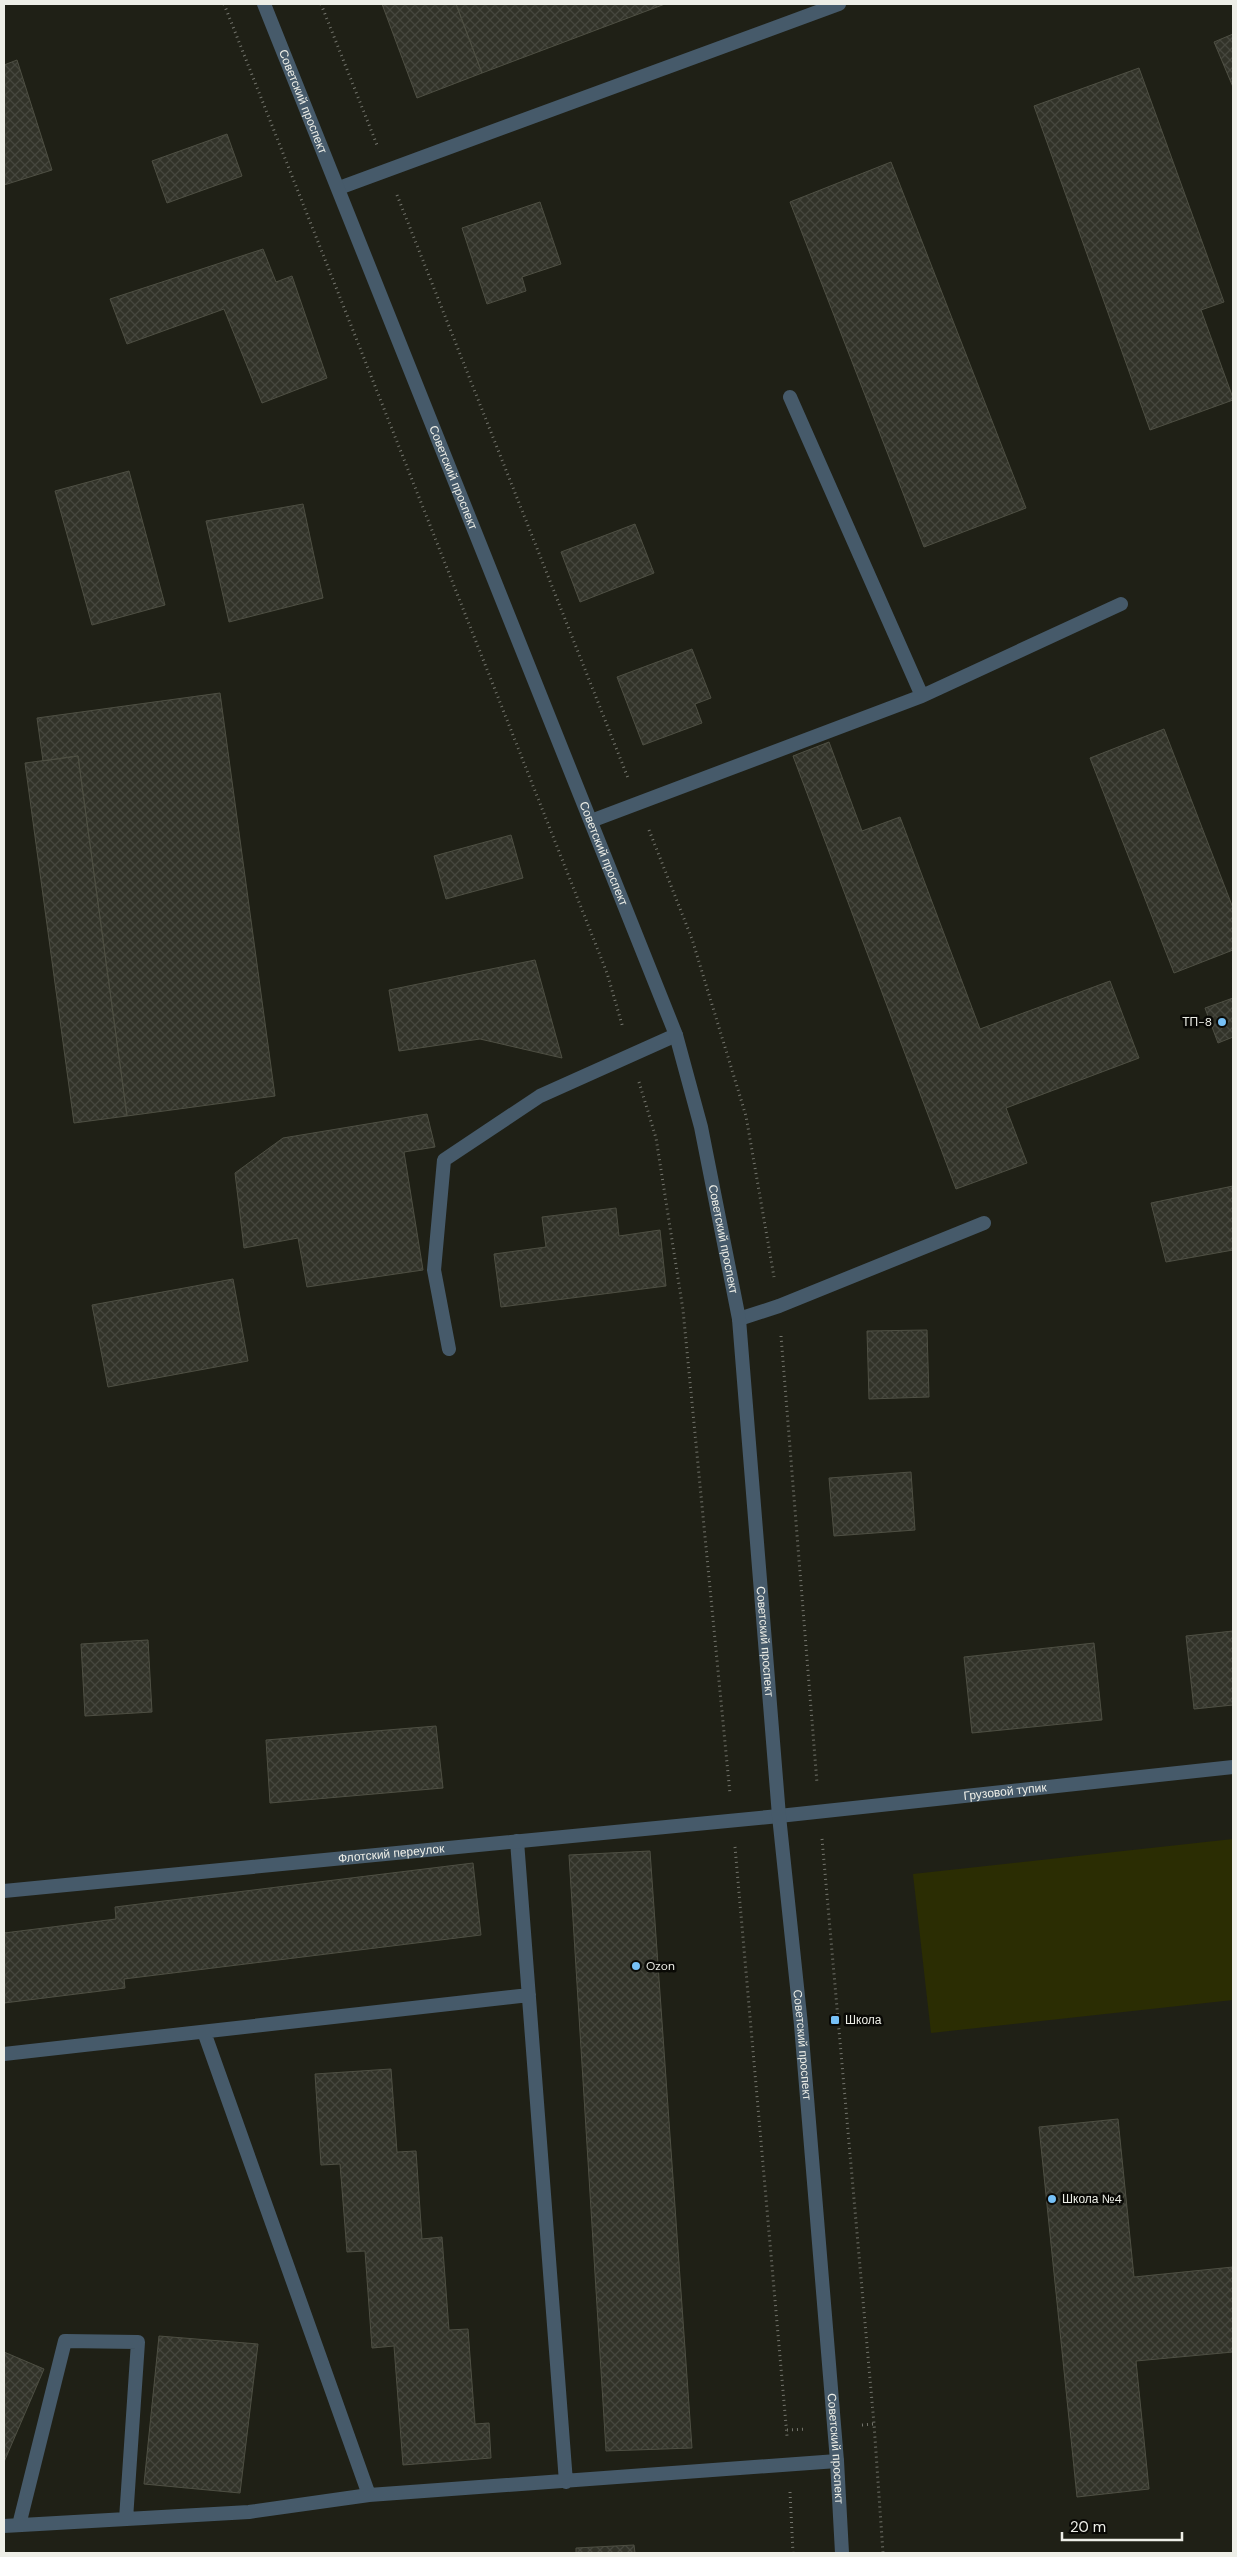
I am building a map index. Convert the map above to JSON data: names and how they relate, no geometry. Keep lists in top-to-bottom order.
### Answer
{
  "streets": {
    "street": ["Советский проспект", "Грузовой тупик", "Флотский переулок"]
  },
  "crossings": [
    ["Советский проспект", "Грузовой тупик"],
    ["Советский проспект", "Флотский переулок"],
    ["Грузовой тупик", "Флотский переулок"]
  ],
  "places": {
    "other": ["ТП-8", "Ozon", "Школа №4"],
    "transit": ["Школа"]
  },
  "scale_bar": "20 m"
}
